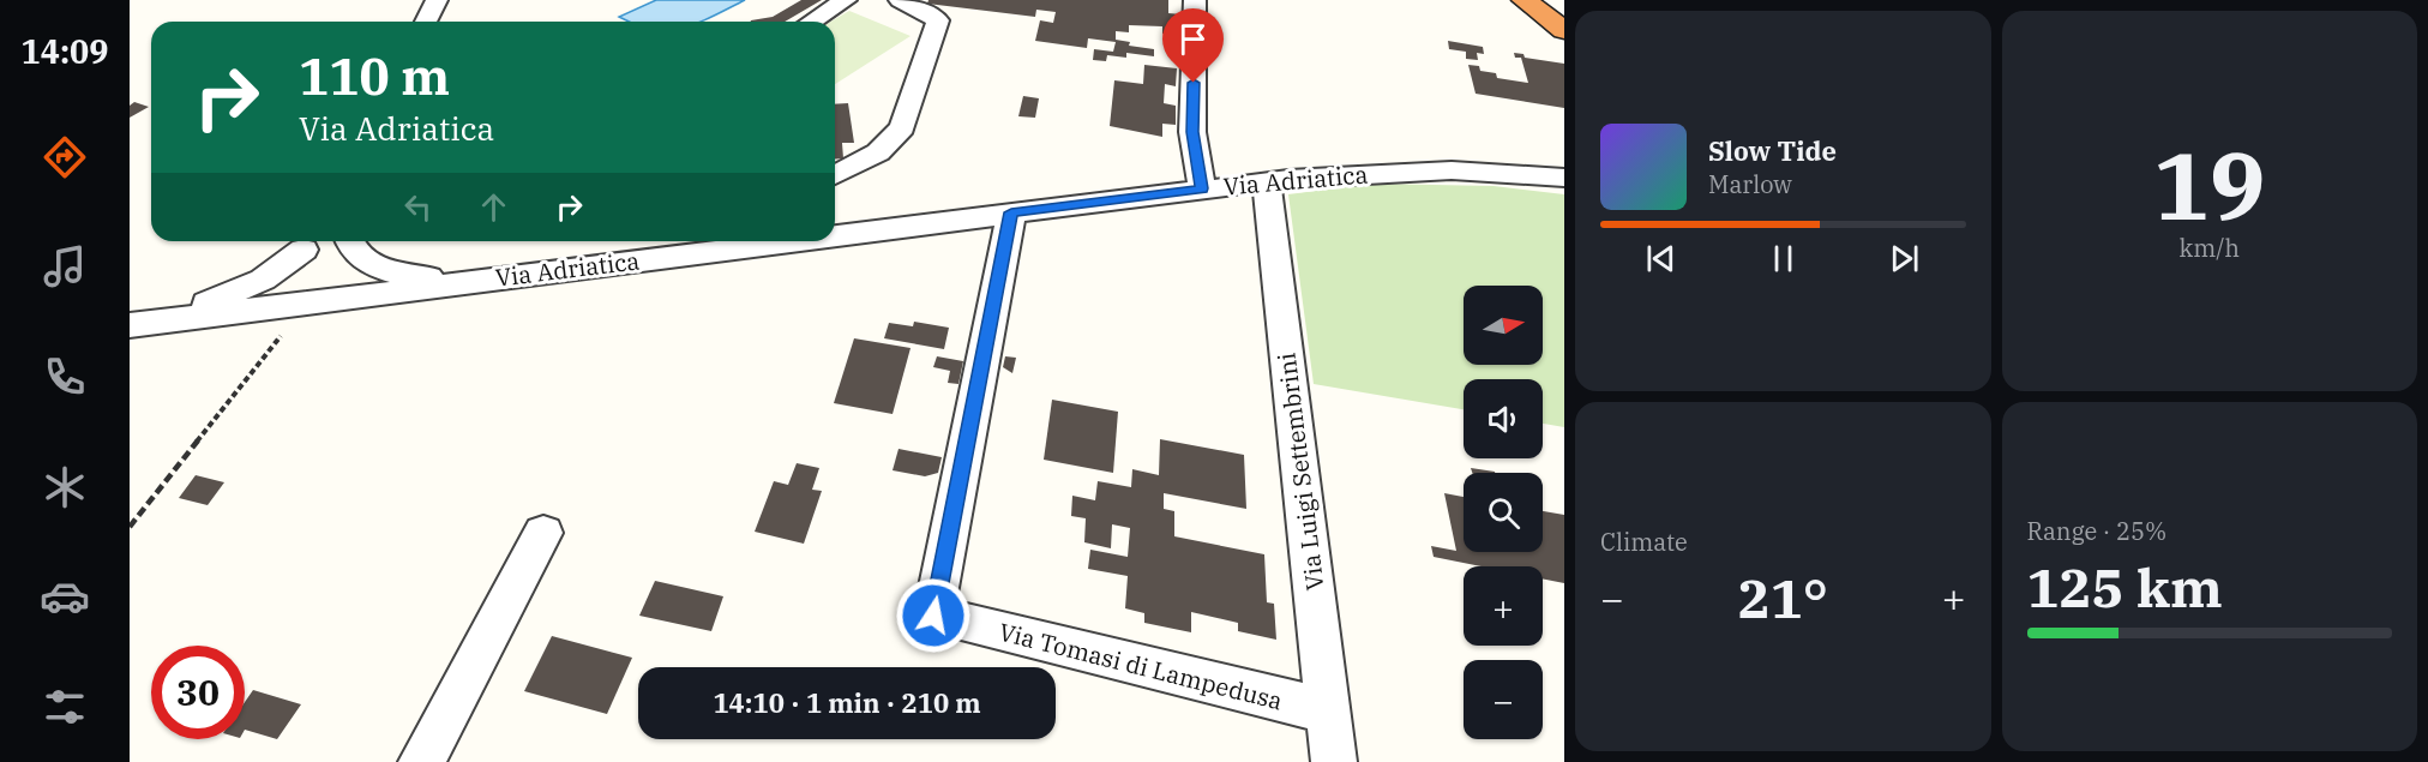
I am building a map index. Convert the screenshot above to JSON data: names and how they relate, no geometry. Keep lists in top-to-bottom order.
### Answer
{
  "streets": {
    "street": ["Via Adriatica", "Via Luigi Settembrini", "Via Tomasi di Lampedusa"]
  },
  "crossings": [
    ["Via Adriatica", "Via Luigi Settembrini"],
    ["Via Adriatica", "Via Tomasi di Lampedusa"],
    ["Via Luigi Settembrini", "Via Tomasi di Lampedusa"]
  ],
  "north": "right",
  "page": {
    "tabs": "14:09",
    "tile": [
      ["19", "km/h"],
      "Climate",
      ["Range · 25%", "125 km"]
    ],
    "turn": ["110 m", "Via Adriatica"],
    "song": ["Slow Tide", "Marlow"],
    "map_buttons": ["+", "−"],
    "heat": ["−", "21°", "+"],
    "limit": "30",
    "trip": "14:10 · 1 min · 210 m"
  }
}
